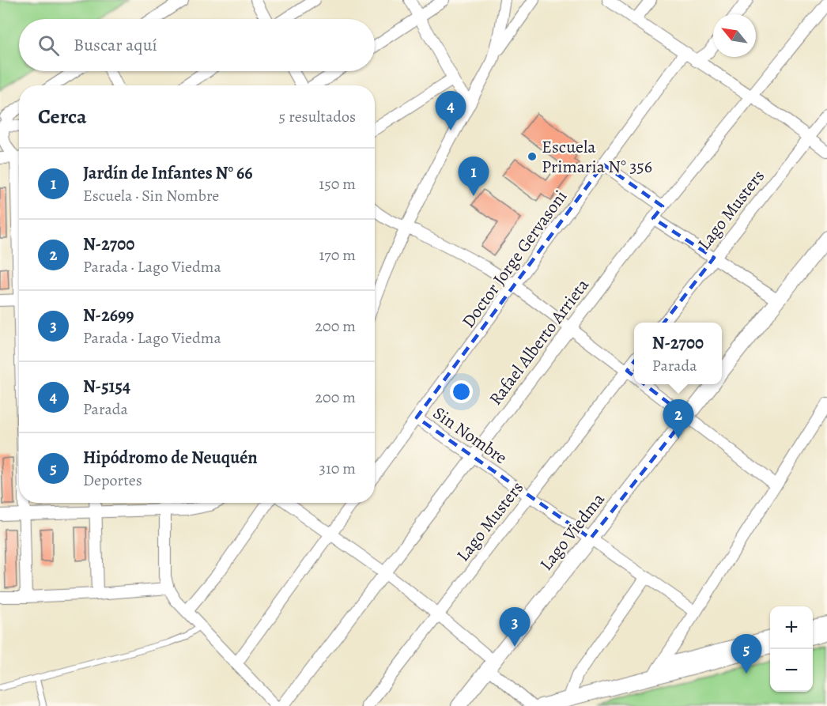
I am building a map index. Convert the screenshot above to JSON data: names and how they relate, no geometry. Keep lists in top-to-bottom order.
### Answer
{
  "streets": {
    "main road": ["Lago Viedma"],
    "street": [
      "Lago Musters",
      "Doctor Jorge Gervasoni",
      "Rafael Alberto Arrieta",
      "Sin Nombre"
    ]
  },
  "crossings": [
    ["Lago Musters", "Sin Nombre"],
    ["Doctor Jorge Gervasoni", "Sin Nombre"],
    ["Rafael Alberto Arrieta", "Sin Nombre"],
    ["Sin Nombre", "Lago Viedma"]
  ],
  "places": ["Escuela Primaria N° 356"],
  "north": "top left",
  "page": {
    "search": "Buscar aquí",
    "heading": ["Cerca", "5 resultados"],
    "pins": [
      "4",
      "1",
      "2",
      "3",
      "5"
    ],
    "list": [
      {
        "mark": "1",
        "name": "Jardín de Infantes N° 66",
        "note": "Escuela · Sin Nombre",
        "value": "150 m"
      },
      {
        "mark": "2",
        "name": "N-2700",
        "note": "Parada · Lago Viedma",
        "value": "170 m"
      },
      {
        "mark": "3",
        "name": "N-2699",
        "note": "Parada · Lago Viedma",
        "value": "200 m"
      },
      {
        "mark": "4",
        "name": "N-5154",
        "note": "Parada",
        "value": "200 m"
      },
      {
        "mark": "5",
        "name": "Hipódromo de Neuquén",
        "note": "Deportes",
        "value": "310 m"
      }
    ],
    "popup": ["N-2700", "Parada"],
    "map_buttons": ["+", "−"]
  }
}
